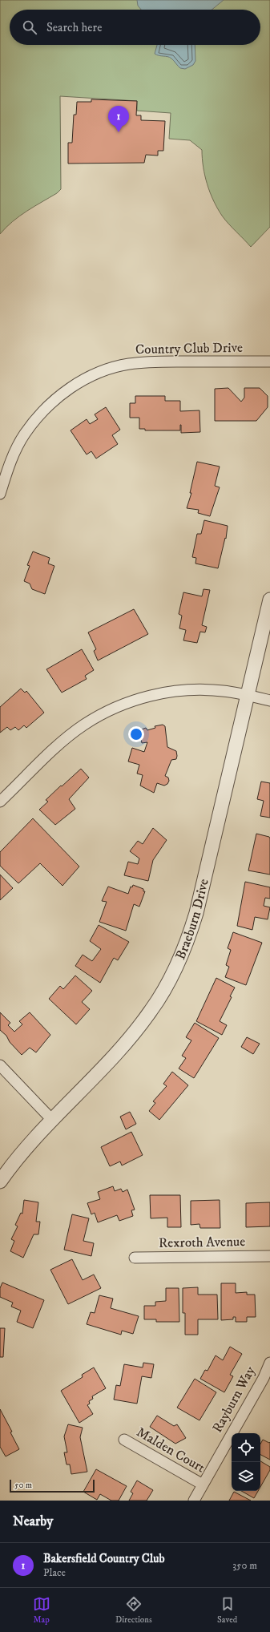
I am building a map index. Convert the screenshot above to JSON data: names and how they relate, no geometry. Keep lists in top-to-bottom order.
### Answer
{
  "streets": {
    "street": [
      "Country Club Drive",
      "Braeburn Drive",
      "Rexroth Avenue",
      "Rayburn Way",
      "Malden Court"
    ]
  },
  "crossings": [
    ["Rayburn Way", "Malden Court"]
  ],
  "scale_bar": "50 m",
  "page": {
    "search": "Search here",
    "pins": "1",
    "scale": "50 m",
    "heading": "Nearby",
    "list": [
      {
        "mark": "1",
        "name": "Bakersfield Country Club",
        "note": "Place",
        "value": "350 m"
      }
    ],
    "nav": ["Map", "Directions", "Saved"]
  }
}
